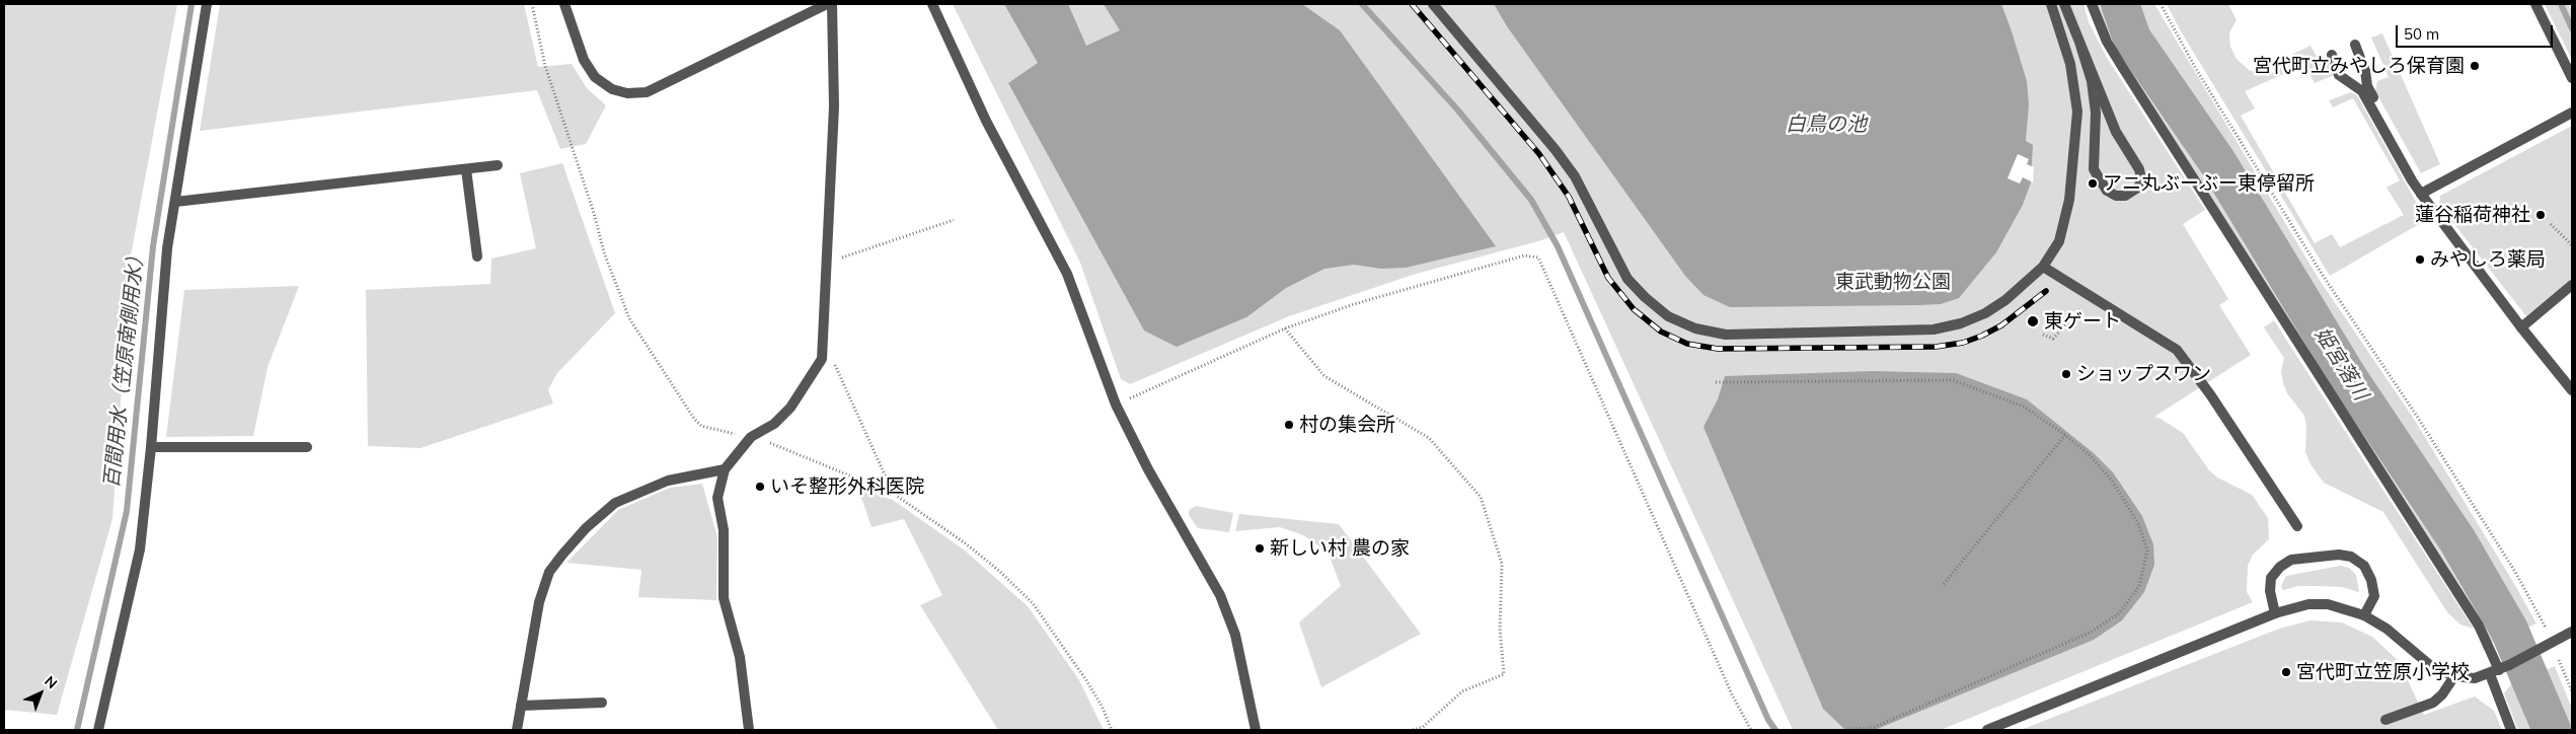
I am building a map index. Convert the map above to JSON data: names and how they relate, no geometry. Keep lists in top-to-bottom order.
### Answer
{
  "water": ["白鳥の池", "姫宮落川", "百間用水（笠原南側用水）"],
  "parks": ["東武動物公園"],
  "places": [
    "宮代町立みやしろ保育園",
    "アニ丸ぶーぶー東停留所",
    "蓮谷稲荷神社",
    "みやしろ薬局",
    "東ゲート",
    "ショップスワン",
    "村の集会所",
    "いそ整形外科医院",
    "新しい村 農の家",
    "宮代町立笠原小学校"
  ],
  "scale_bar": "50 m",
  "north": "top right"
}
